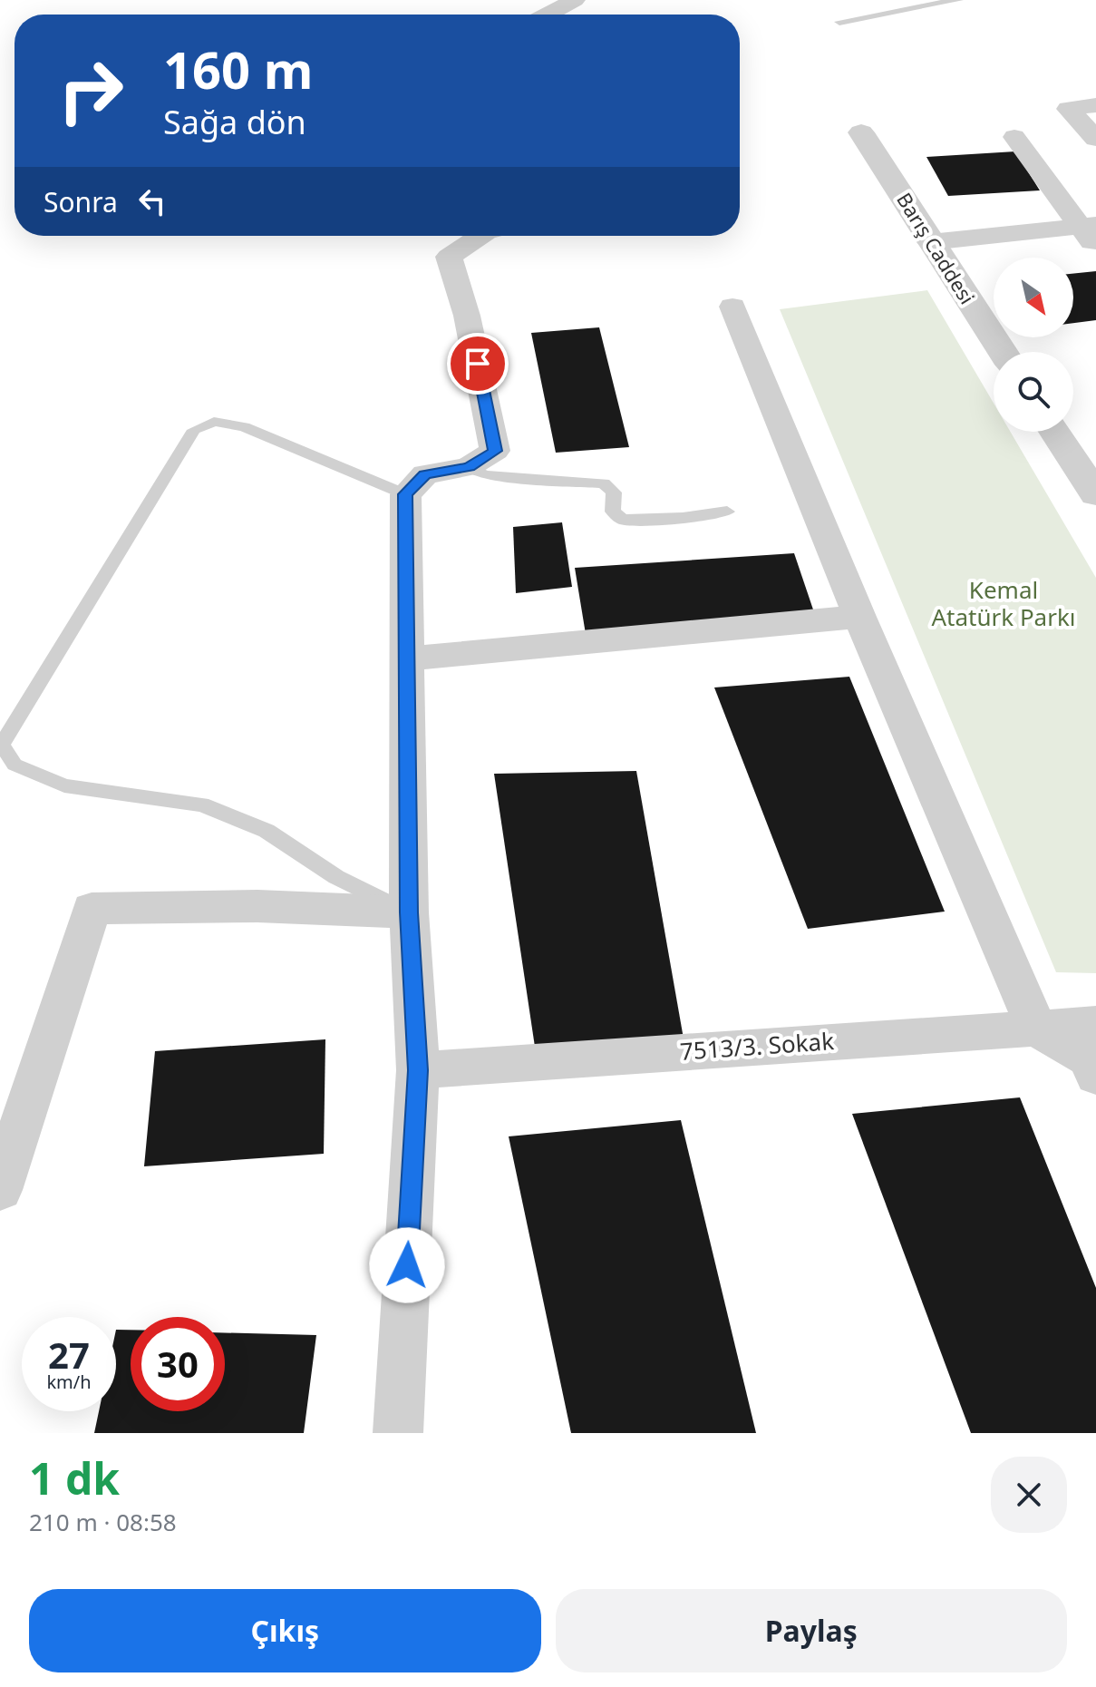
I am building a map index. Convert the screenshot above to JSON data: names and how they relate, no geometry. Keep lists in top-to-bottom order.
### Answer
{
  "streets": {
    "street": ["Barış Caddesi", "7513/3. Sokak"]
  },
  "parks": ["Kemal Atatürk Parkı"],
  "north": "bottom right",
  "page": {
    "turn": ["160 m", "Sağa dön"],
    "then": "Sonra",
    "speed": "27 km/h",
    "limit": "30",
    "heading": ["1 dk", "210 m · 08:58"],
    "buttons": ["Çıkış", "Paylaş"]
  }
}
